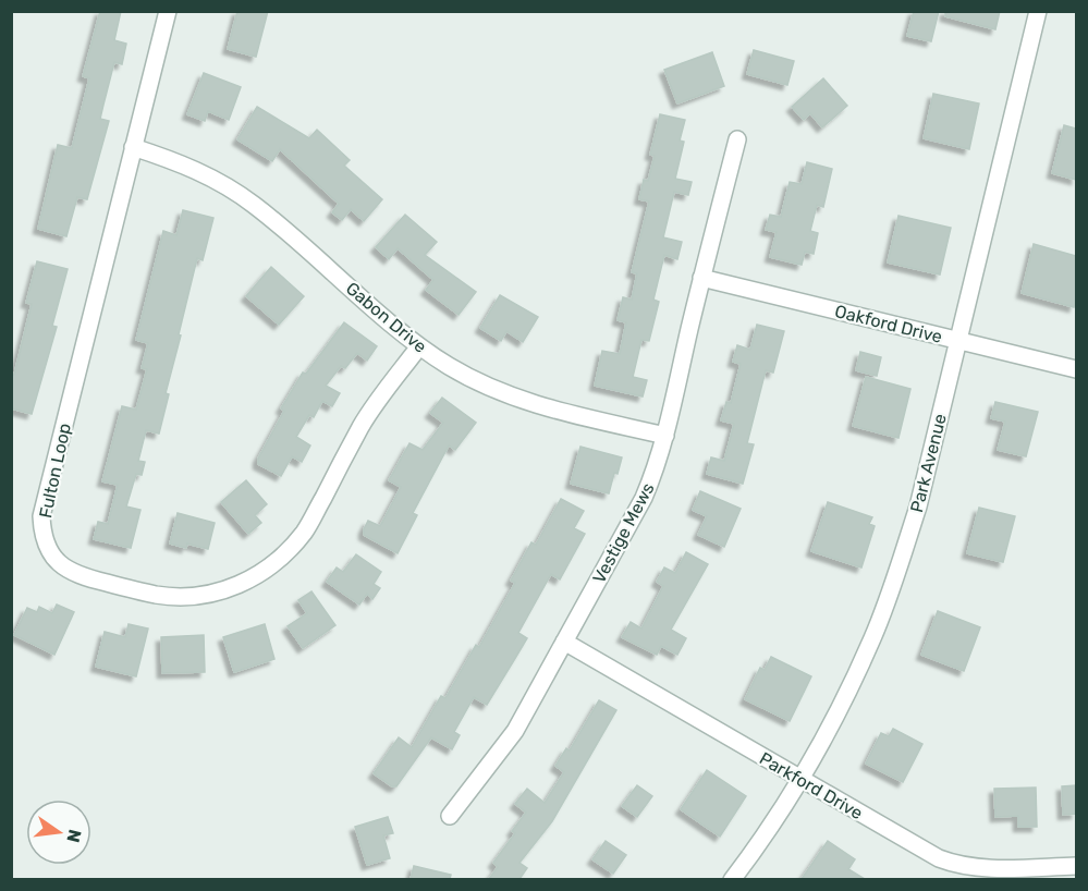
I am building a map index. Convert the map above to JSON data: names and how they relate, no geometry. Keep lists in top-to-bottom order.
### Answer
{
  "streets": {
    "street": [
      "Gabon Drive",
      "Oakford Drive",
      "Park Avenue",
      "Fulton Loop",
      "Vestige Mews",
      "Parkford Drive"
    ]
  },
  "crossings": [
    ["Gabon Drive", "Fulton Loop"],
    ["Gabon Drive", "Vestige Mews"],
    ["Oakford Drive", "Park Avenue"],
    ["Oakford Drive", "Vestige Mews"],
    ["Park Avenue", "Parkford Drive"],
    ["Vestige Mews", "Parkford Drive"]
  ],
  "north": "right"
}
